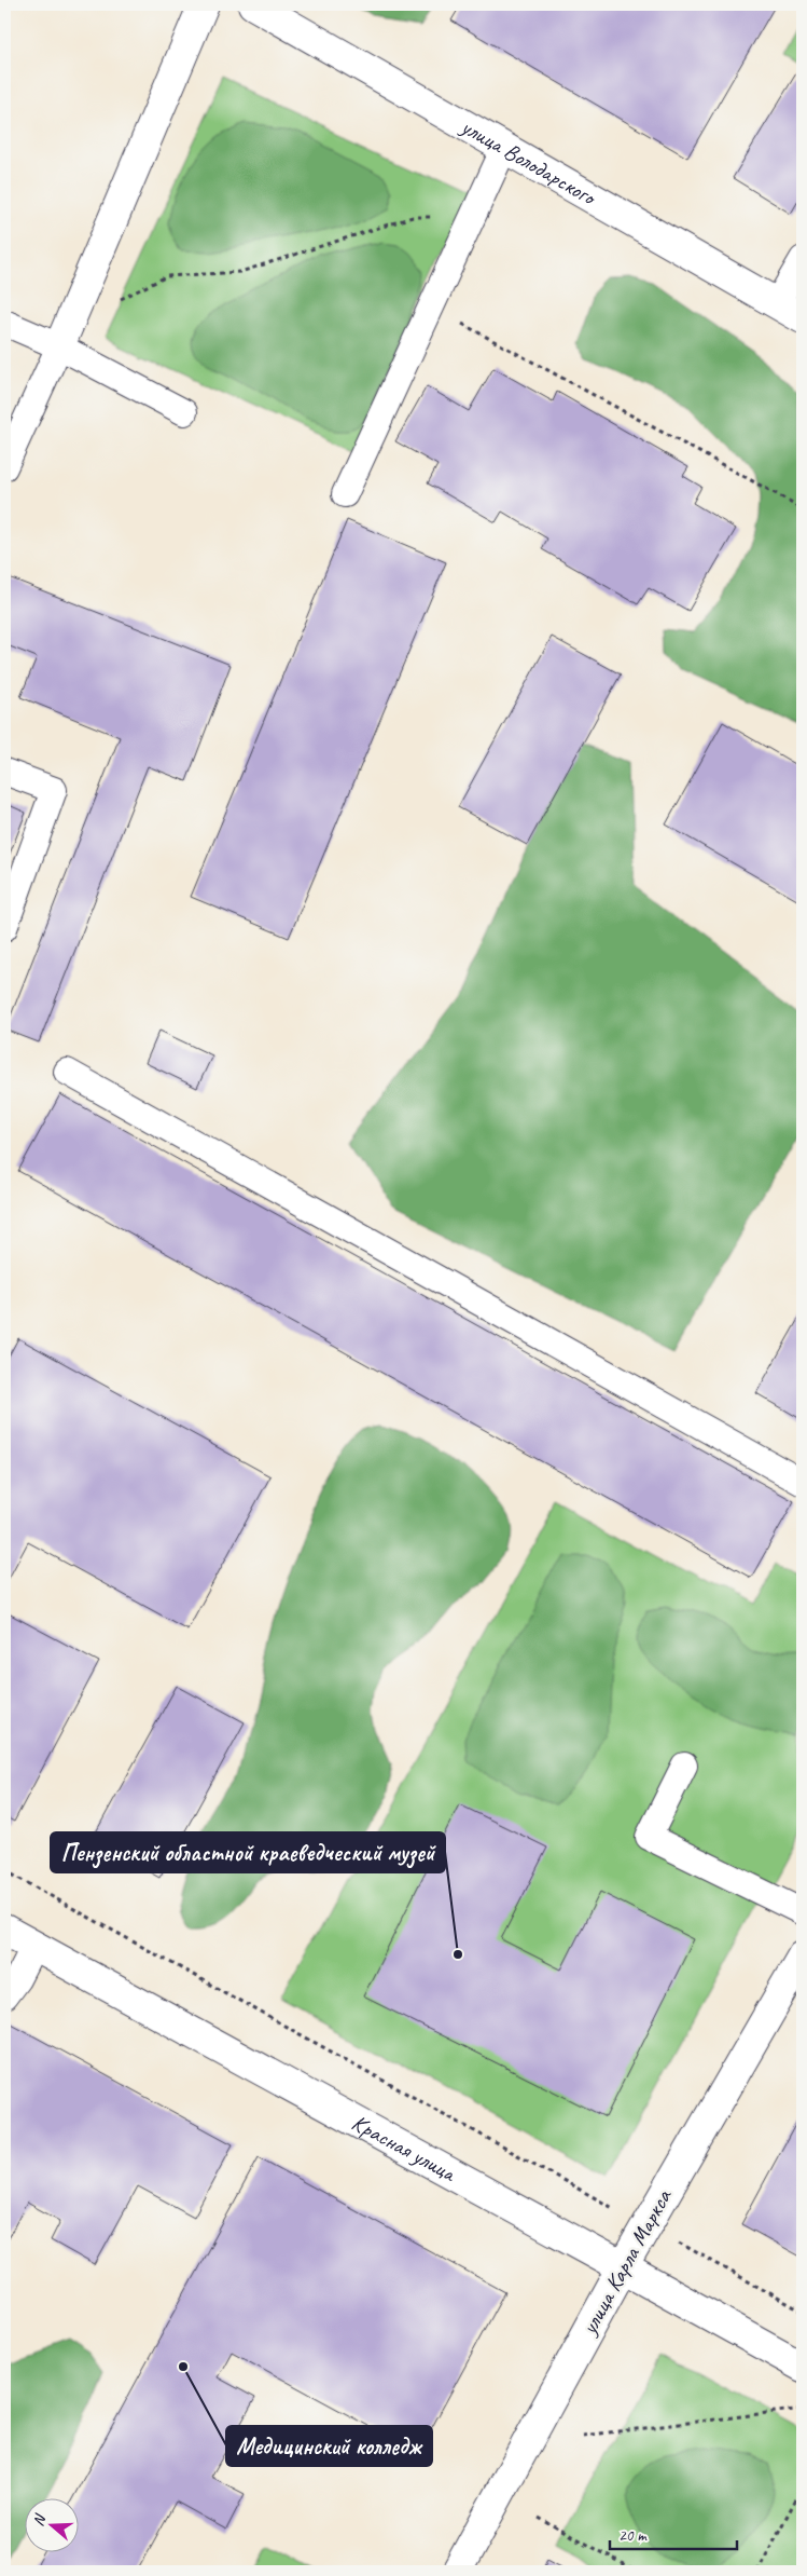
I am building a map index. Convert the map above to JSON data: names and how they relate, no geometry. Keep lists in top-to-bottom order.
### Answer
{
  "streets": {
    "street": ["улица Володарского", "Красная улица", "улица Карла Маркса"]
  },
  "crossings": [
    ["Красная улица", "улица Карла Маркса"]
  ],
  "places": ["Пензенский областной краеведческий музей", "Медицинский колледж"],
  "scale_bar": "20 m",
  "north": "left"
}
